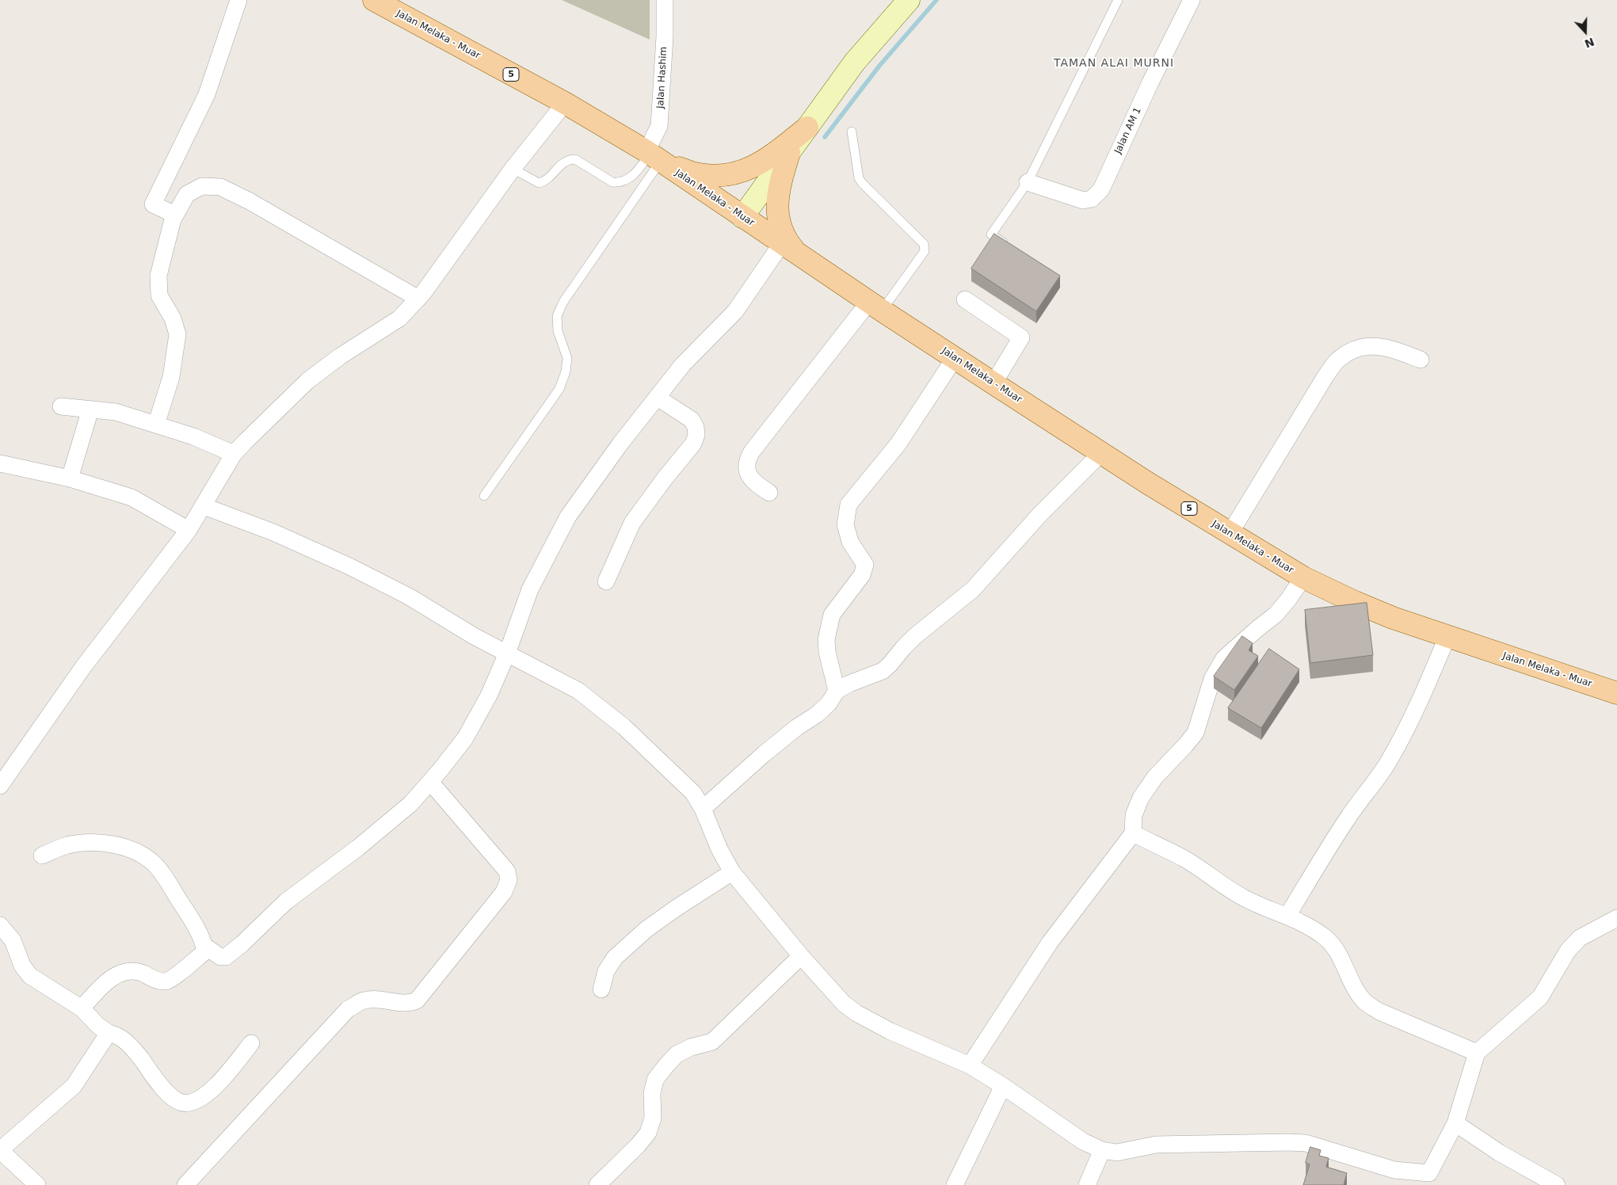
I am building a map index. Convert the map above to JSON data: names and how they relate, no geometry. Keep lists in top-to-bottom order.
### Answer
{
  "streets": {
    "main road": ["Jalan Melaka - Muar", "5"],
    "street": ["Jalan Hashim", "Jalan AM 1"]
  },
  "crossings": [
    ["Jalan Melaka - Muar", "Jalan Hashim"]
  ],
  "districts": ["TAMAN ALAI MURNI"],
  "north": "bottom"
}
